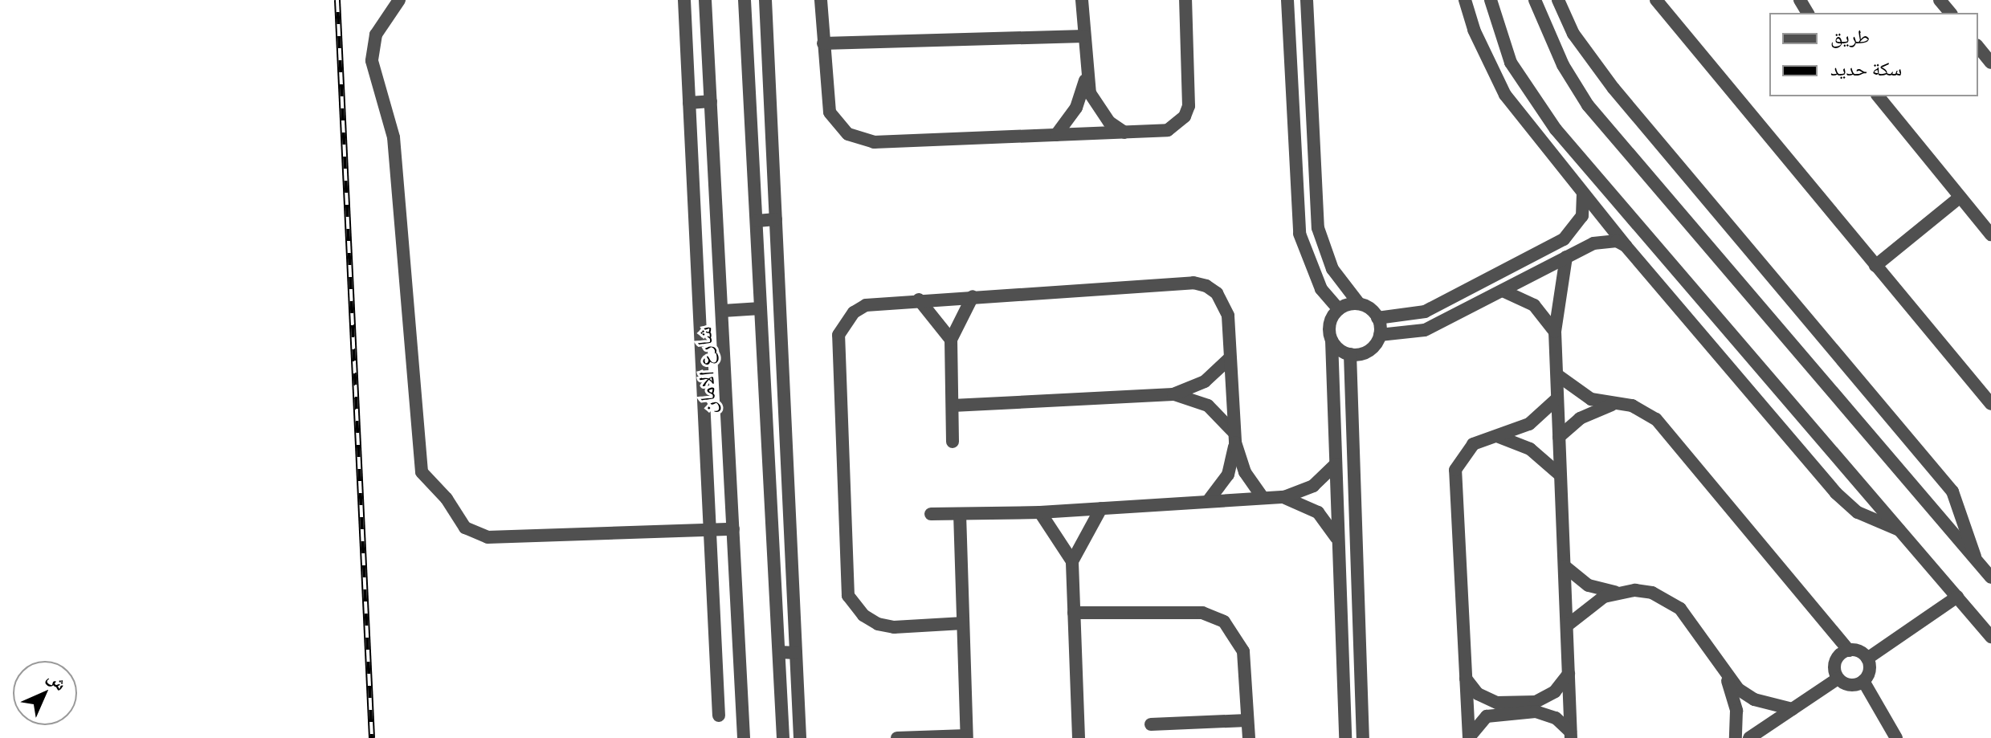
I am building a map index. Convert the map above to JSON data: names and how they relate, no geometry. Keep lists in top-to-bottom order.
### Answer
{
  "streets": {
    "street": ["شارع الامان"]
  },
  "legend": ["طريق", "سكة حديد"],
  "north": "top right"
}
